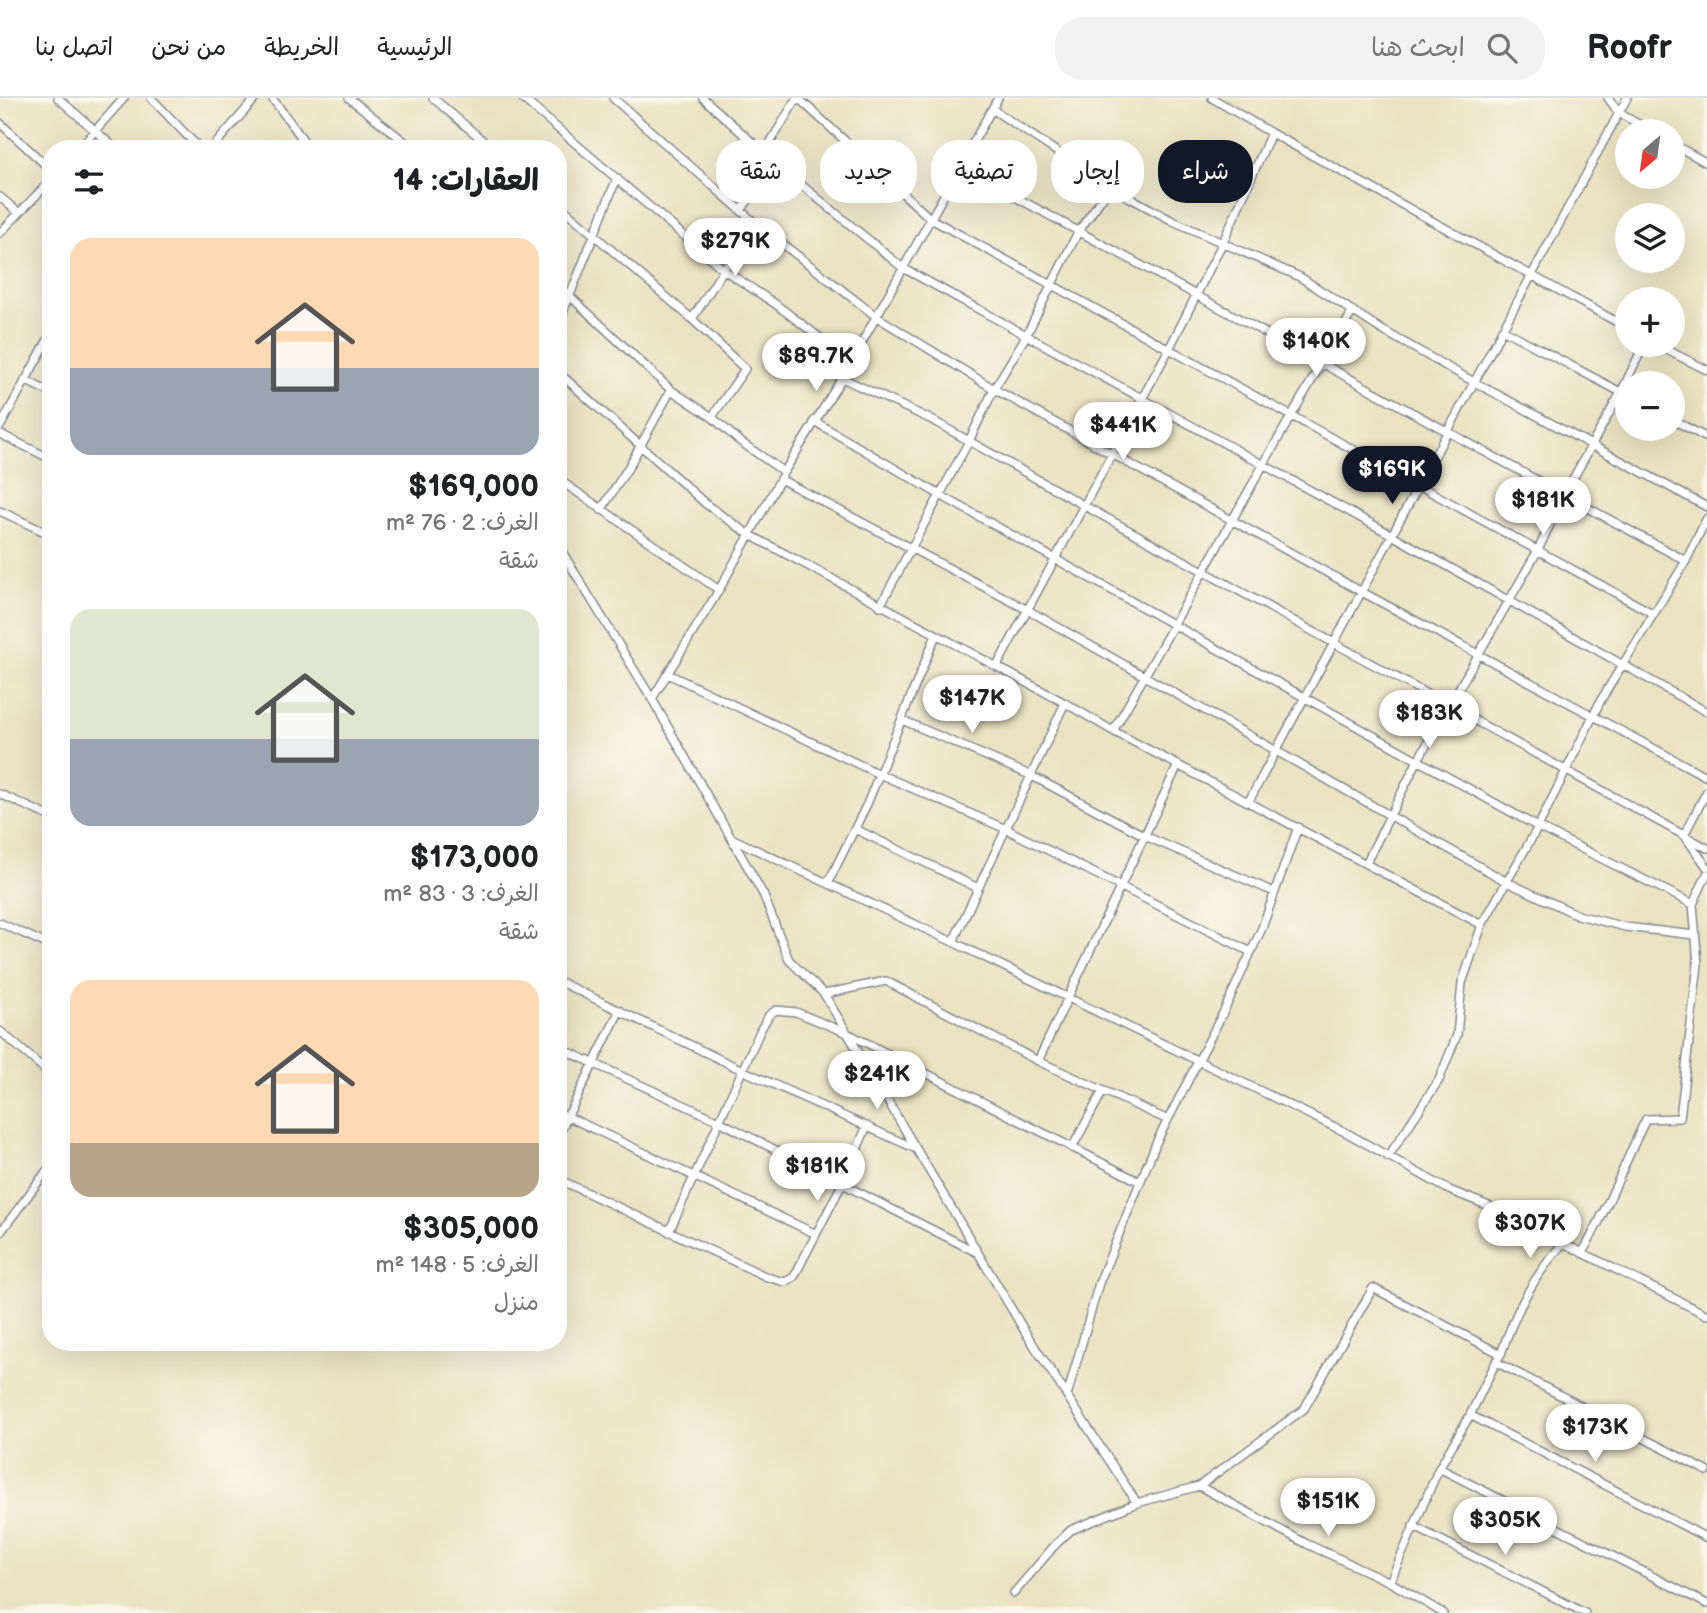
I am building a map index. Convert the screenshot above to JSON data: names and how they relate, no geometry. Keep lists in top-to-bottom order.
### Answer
{
  "north": "bottom left",
  "page": {
    "header": "Roofr",
    "search": "ابحث هنا",
    "nav": [
      "الرئيسية",
      "الخريطة",
      "من نحن",
      "اتصل بنا"
    ],
    "map_buttons": ["+", "−"],
    "chip": [
      "شراء",
      "إيجار",
      "تصفية",
      "جديد",
      "شقة"
    ],
    "heading": "العقارات: 14",
    "price": [
      "$279K",
      "$140K",
      "$89.7K",
      "$441K",
      "$169K",
      "$181K",
      "$147K",
      "$183K",
      "$241K",
      "$181K",
      "$307K",
      "$173K",
      "$151K",
      "$305K"
    ],
    "list": [
      {
        "name": "$169,000",
        "note": "الغرف: 2 · 76 m² · شقة"
      },
      {
        "name": "$173,000",
        "note": "الغرف: 3 · 83 m² · شقة"
      },
      {
        "name": "$305,000",
        "note": "الغرف: 5 · 148 m² · منزل"
      }
    ]
  }
}
